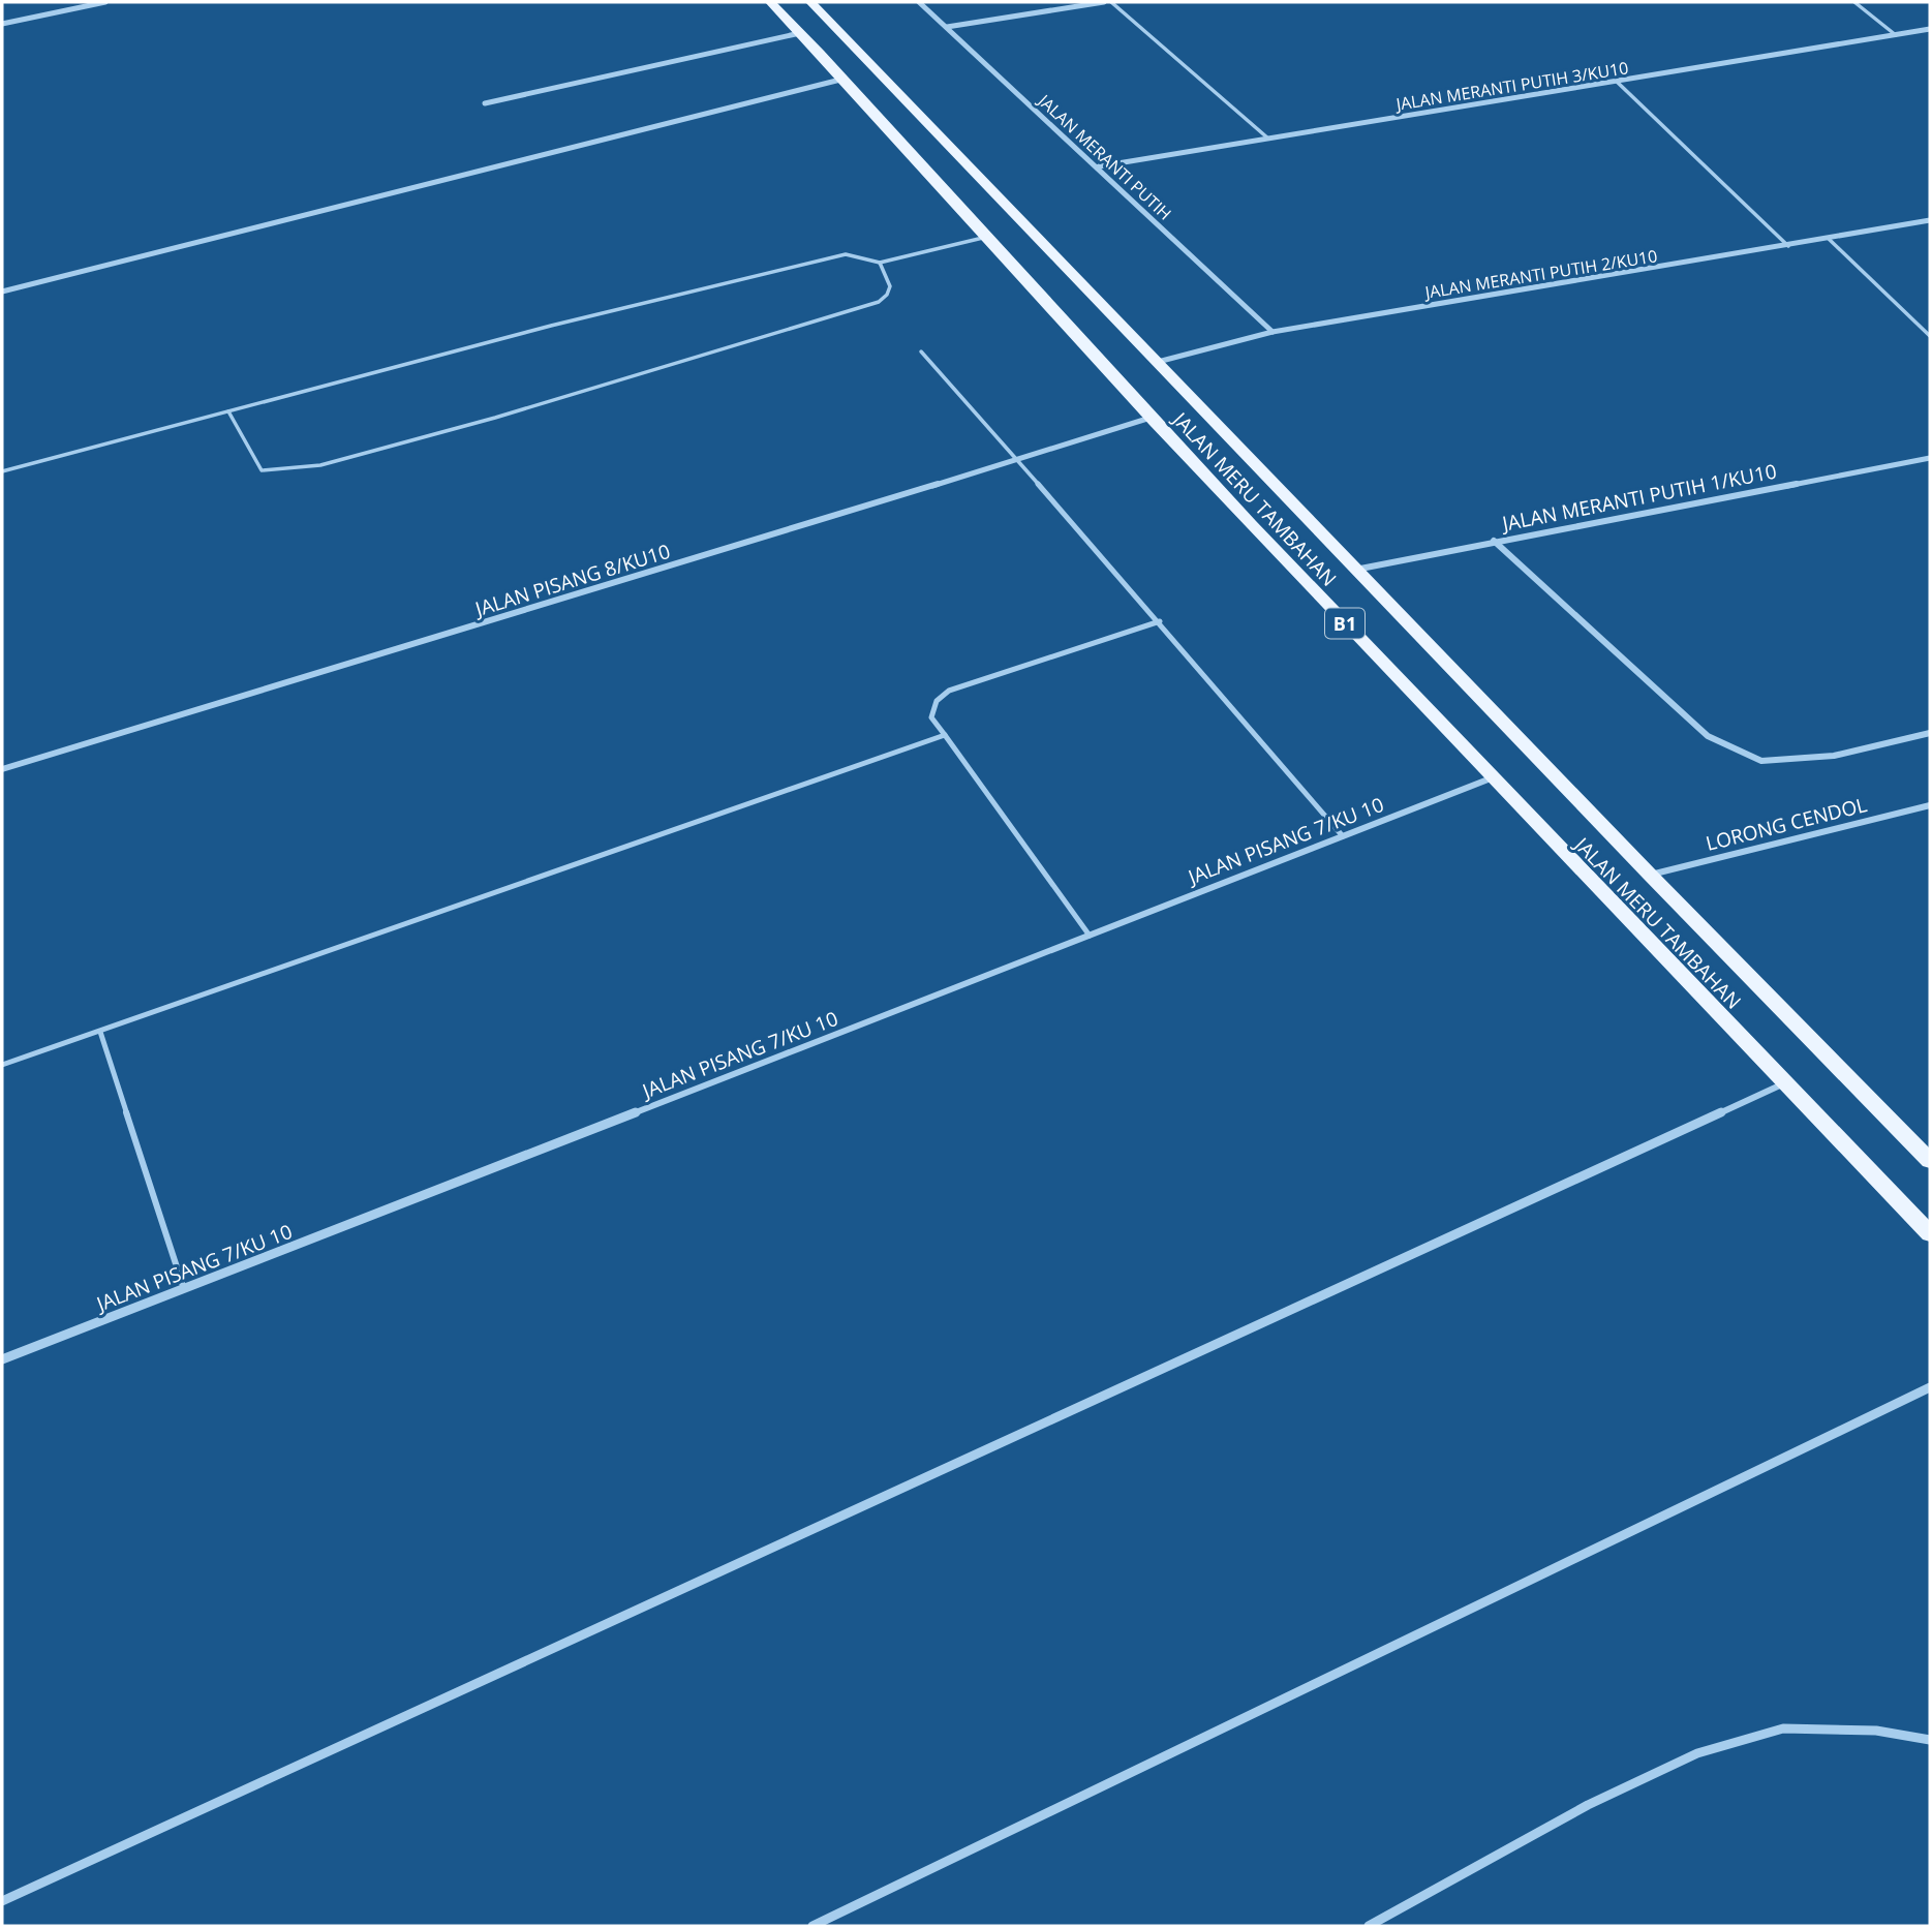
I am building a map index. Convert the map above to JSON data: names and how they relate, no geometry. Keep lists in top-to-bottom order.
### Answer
{
  "streets": {
    "main road": ["JALAN MERU TAMBAHAN", "B1"],
    "street": [
      "JALAN MERANTI PUTIH 3/KU10",
      "JALAN MERANTI PUTIH",
      "JALAN MERANTI PUTIH 2/KU10",
      "JALAN MERANTI PUTIH 1/KU10",
      "JALAN PISANG 8/KU10",
      "LORONG CENDOL",
      "JALAN PISANG 7/KU 10"
    ]
  },
  "crossings": [
    ["JALAN MERANTI PUTIH 3/KU10", "JALAN MERANTI PUTIH"],
    ["JALAN MERANTI PUTIH", "JALAN MERANTI PUTIH 2/KU10"],
    ["JALAN MERANTI PUTIH 2/KU10", "JALAN MERU TAMBAHAN"],
    ["JALAN MERANTI PUTIH 1/KU10", "JALAN MERU TAMBAHAN"],
    ["JALAN MERU TAMBAHAN", "JALAN PISANG 8/KU10"],
    ["JALAN MERU TAMBAHAN", "LORONG CENDOL"],
    ["JALAN MERU TAMBAHAN", "JALAN PISANG 7/KU 10"]
  ]
}
